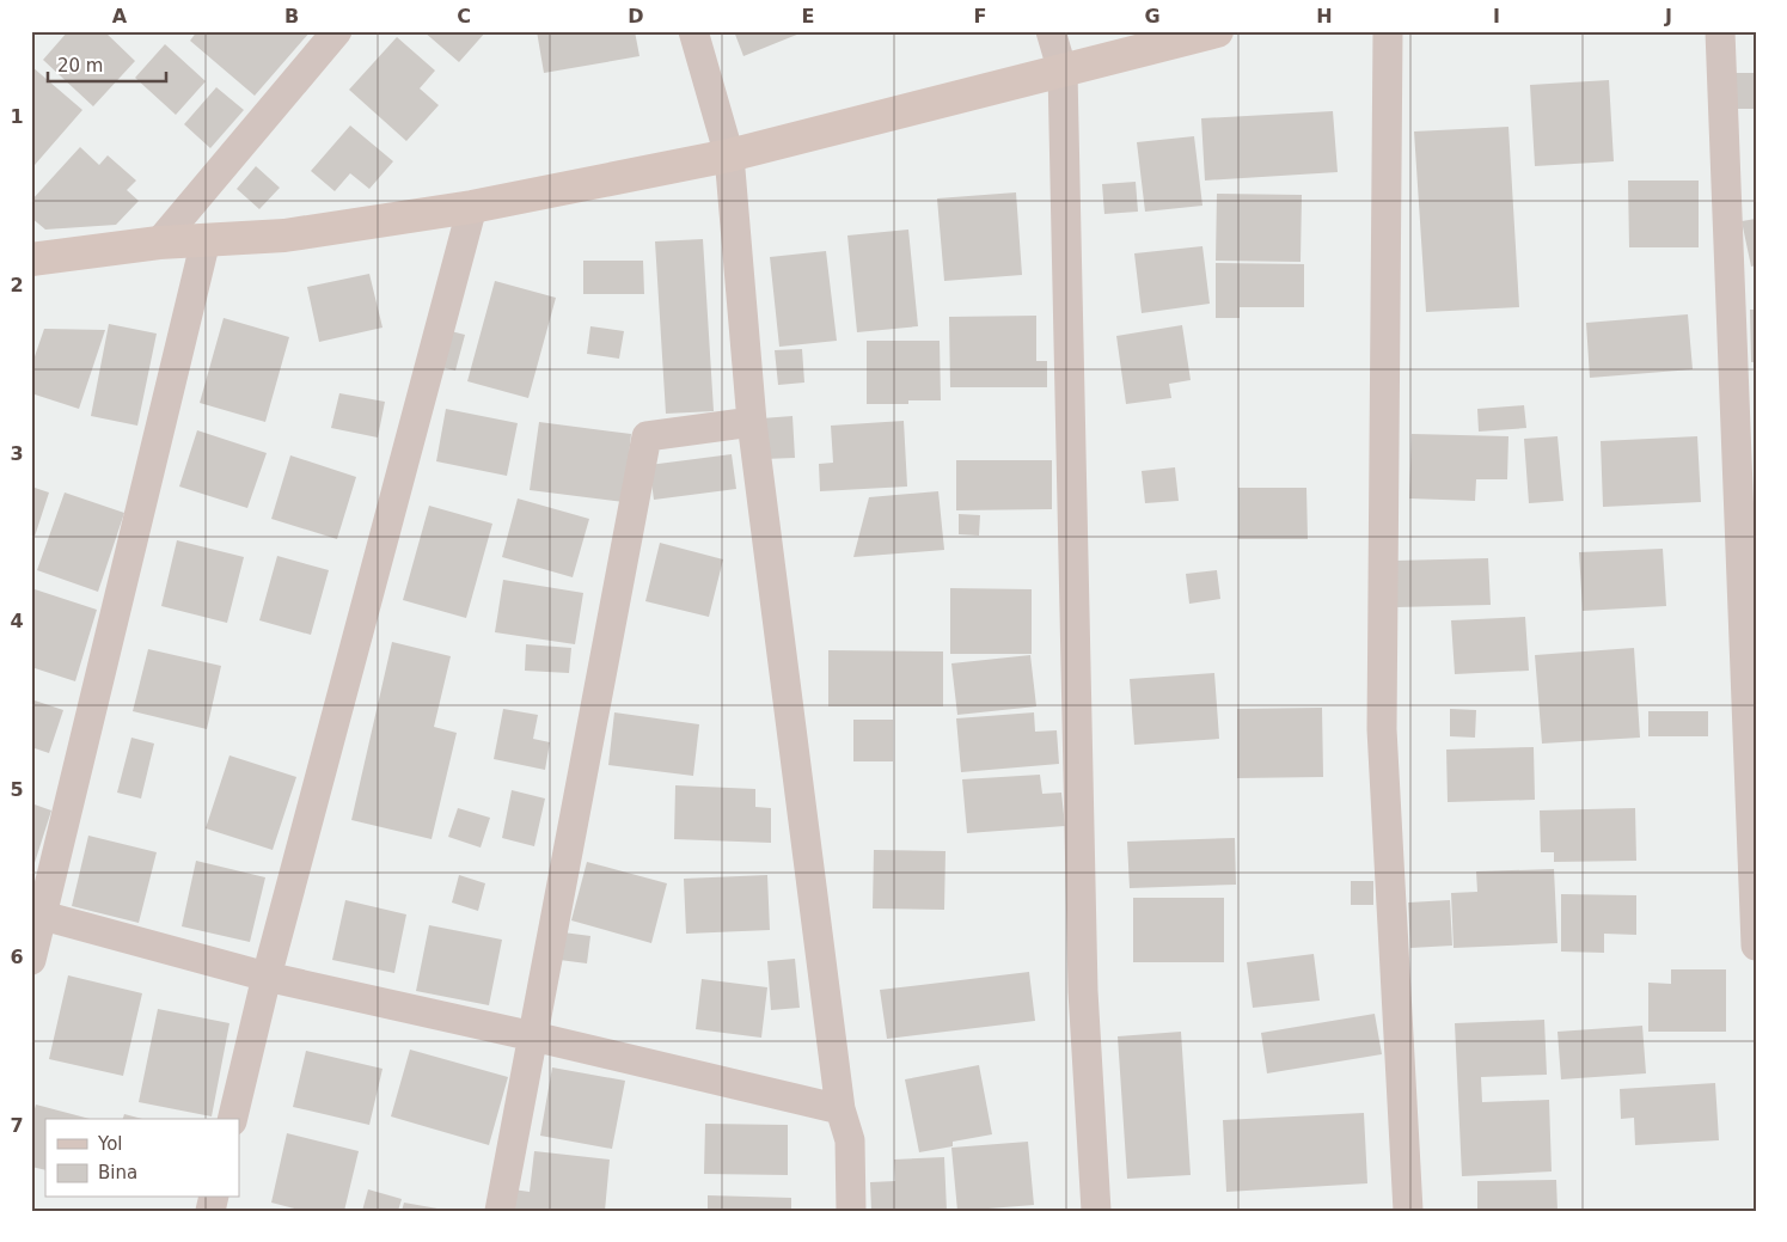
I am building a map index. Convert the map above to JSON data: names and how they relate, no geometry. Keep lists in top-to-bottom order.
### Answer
{
  "legend": ["Yol", "Bina"],
  "scale_bar": "20 m",
  "grid": {
    "columns": [
      "A",
      "B",
      "C",
      "D",
      "E",
      "F",
      "G",
      "H",
      "I",
      "J"
    ],
    "rows": [
      "1",
      "2",
      "3",
      "4",
      "5",
      "6",
      "7"
    ]
  }
}
